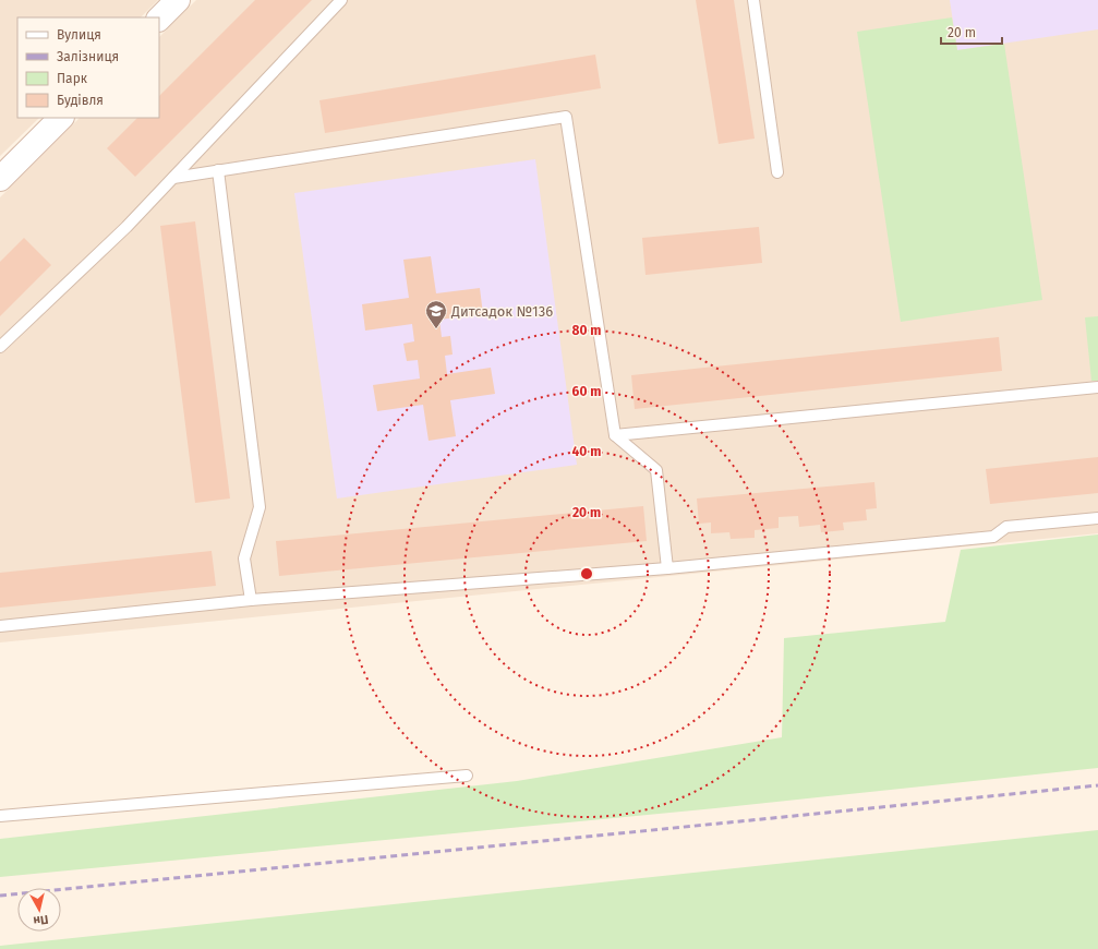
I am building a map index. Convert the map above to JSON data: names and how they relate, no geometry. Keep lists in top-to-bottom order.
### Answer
{
  "places": {
    "school or university": ["Дитсадок №136"]
  },
  "legend": [
    "Вулиця",
    "Залізниця",
    "Парк",
    "Будівля"
  ],
  "scale_bar": "20 m",
  "north": "bottom",
  "rings": [
    "80 m",
    "60 m",
    "40 m",
    "20 m"
  ]
}
